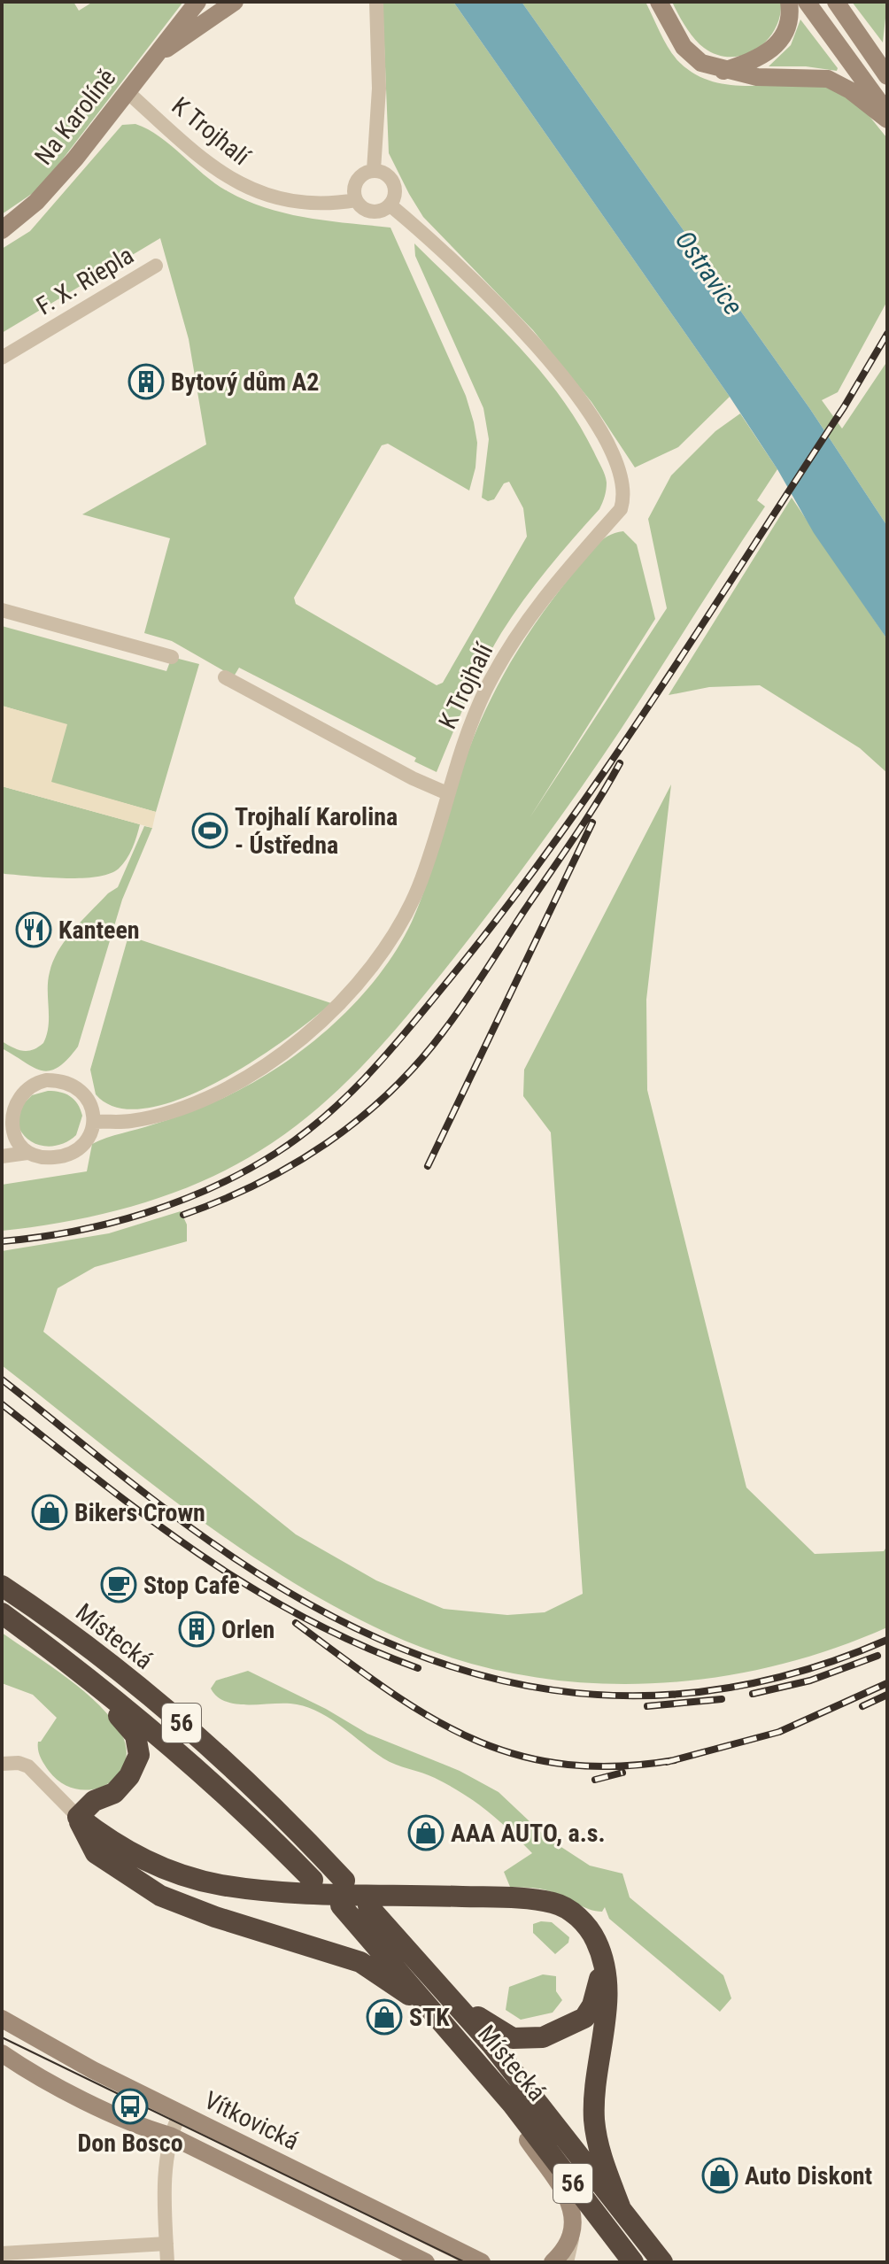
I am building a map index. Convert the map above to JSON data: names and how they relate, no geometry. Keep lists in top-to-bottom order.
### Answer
{
  "streets": {
    "highway": ["Místecká", "56"],
    "street": [
      "Na Karolíně",
      "K Trojhalí",
      "F. X. Riepla",
      "Vítkovická"
    ]
  },
  "crossings": [
    ["Na Karolíně", "K Trojhalí"]
  ],
  "water": ["Ostravice"],
  "places": {
    "building": ["Bytový dům A2", "Orlen"],
    "sports": ["Trojhalí Karolina - Ústředna"],
    "restaurant": ["Kanteen"],
    "shop": [
      "Bikers Crown",
      "AAA AUTO, a.s.",
      "STK",
      "Auto Diskont"
    ],
    "cafe": ["Stop Cafe"],
    "bus stop": ["Don Bosco"]
  }
}
